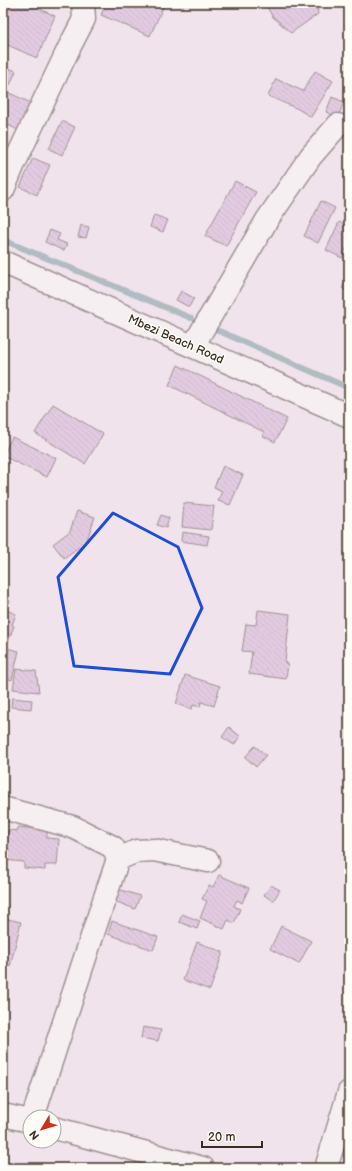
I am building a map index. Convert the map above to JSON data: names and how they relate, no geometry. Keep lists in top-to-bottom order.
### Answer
{
  "streets": {
    "street": ["Mbezi Beach Road"]
  },
  "scale_bar": "20 m",
  "north": "bottom left"
}
